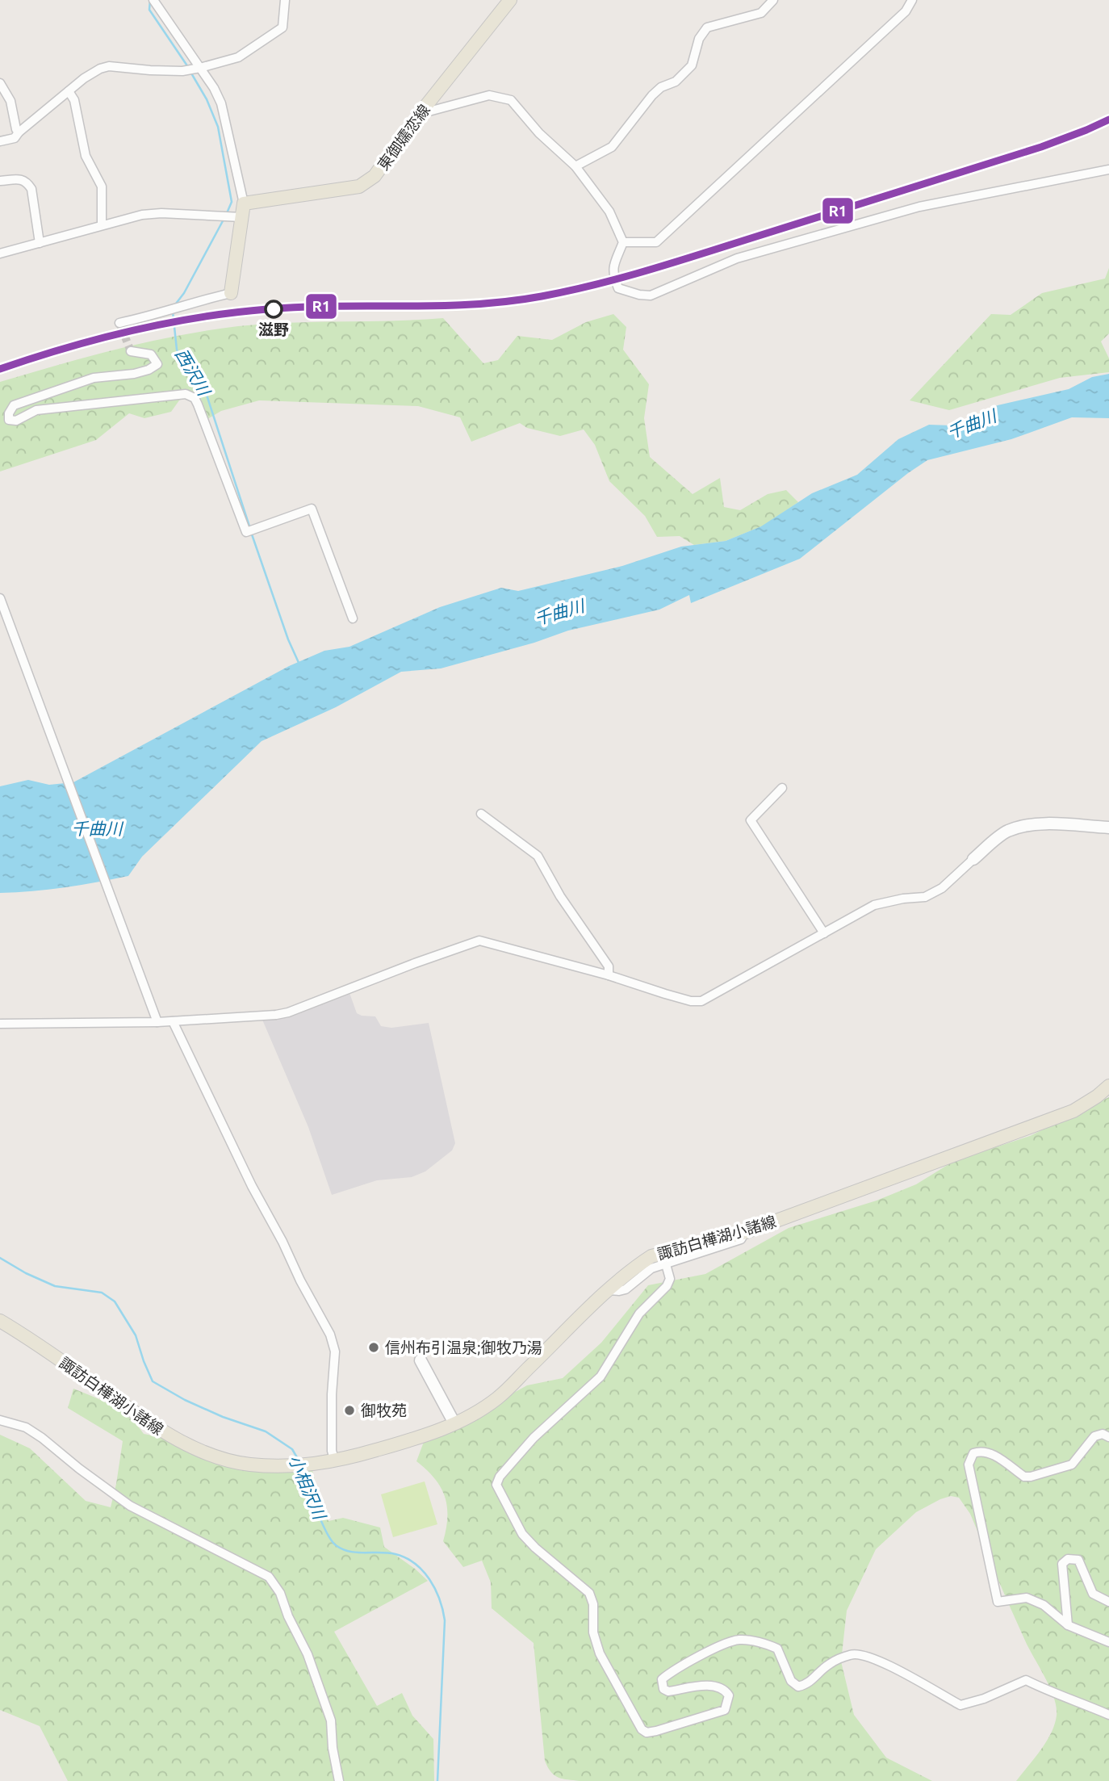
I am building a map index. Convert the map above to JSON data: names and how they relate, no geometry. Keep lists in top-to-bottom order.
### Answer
{
  "streets": {
    "main road": ["東御嬬恋線", "諏訪白樺湖小諸線"]
  },
  "water": ["西沢川", "千曲川", "小相沢川"],
  "places": ["滋野", "信州布引温泉;御牧乃湯", "御牧苑"],
  "lines": ["transit line R1"]
}
